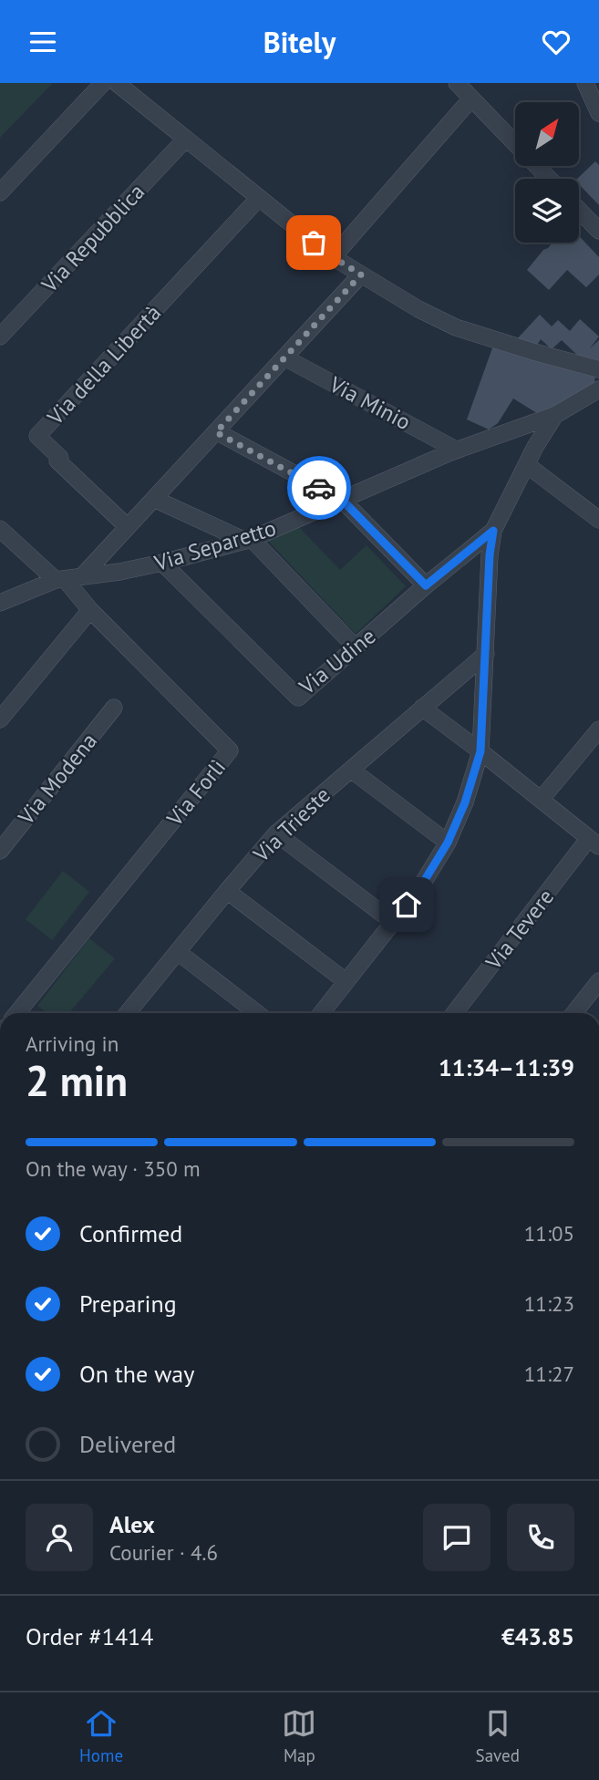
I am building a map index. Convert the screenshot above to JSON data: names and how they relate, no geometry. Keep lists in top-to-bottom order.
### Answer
{
  "streets": {
    "street": [
      "Via Repubblica",
      "Via della Libertà",
      "Via Minio",
      "Via Separetto",
      "Via Udine",
      "Via Modena",
      "Via Forlì",
      "Via Trieste",
      "Via Tevere"
    ]
  },
  "crossings": [
    ["Via Minio", "Via Separetto"],
    ["Via Separetto", "Via Udine"],
    ["Via Separetto", "Via Forlì"]
  ],
  "north": "top right",
  "page": {
    "header": "Bitely",
    "heading": ["2 min", "Arriving in", "11:34–11:39"],
    "panel": [
      "Alex",
      "Courier · 4.6",
      "Order #1414",
      "€43.85"
    ],
    "bar": "On the way · 350 m",
    "list": [
      ["Confirmed", "11:05"],
      ["Preparing", "11:23"],
      ["On the way", "11:27"],
      "Delivered"
    ],
    "tabs": ["Home", "Map", "Saved"]
  }
}
